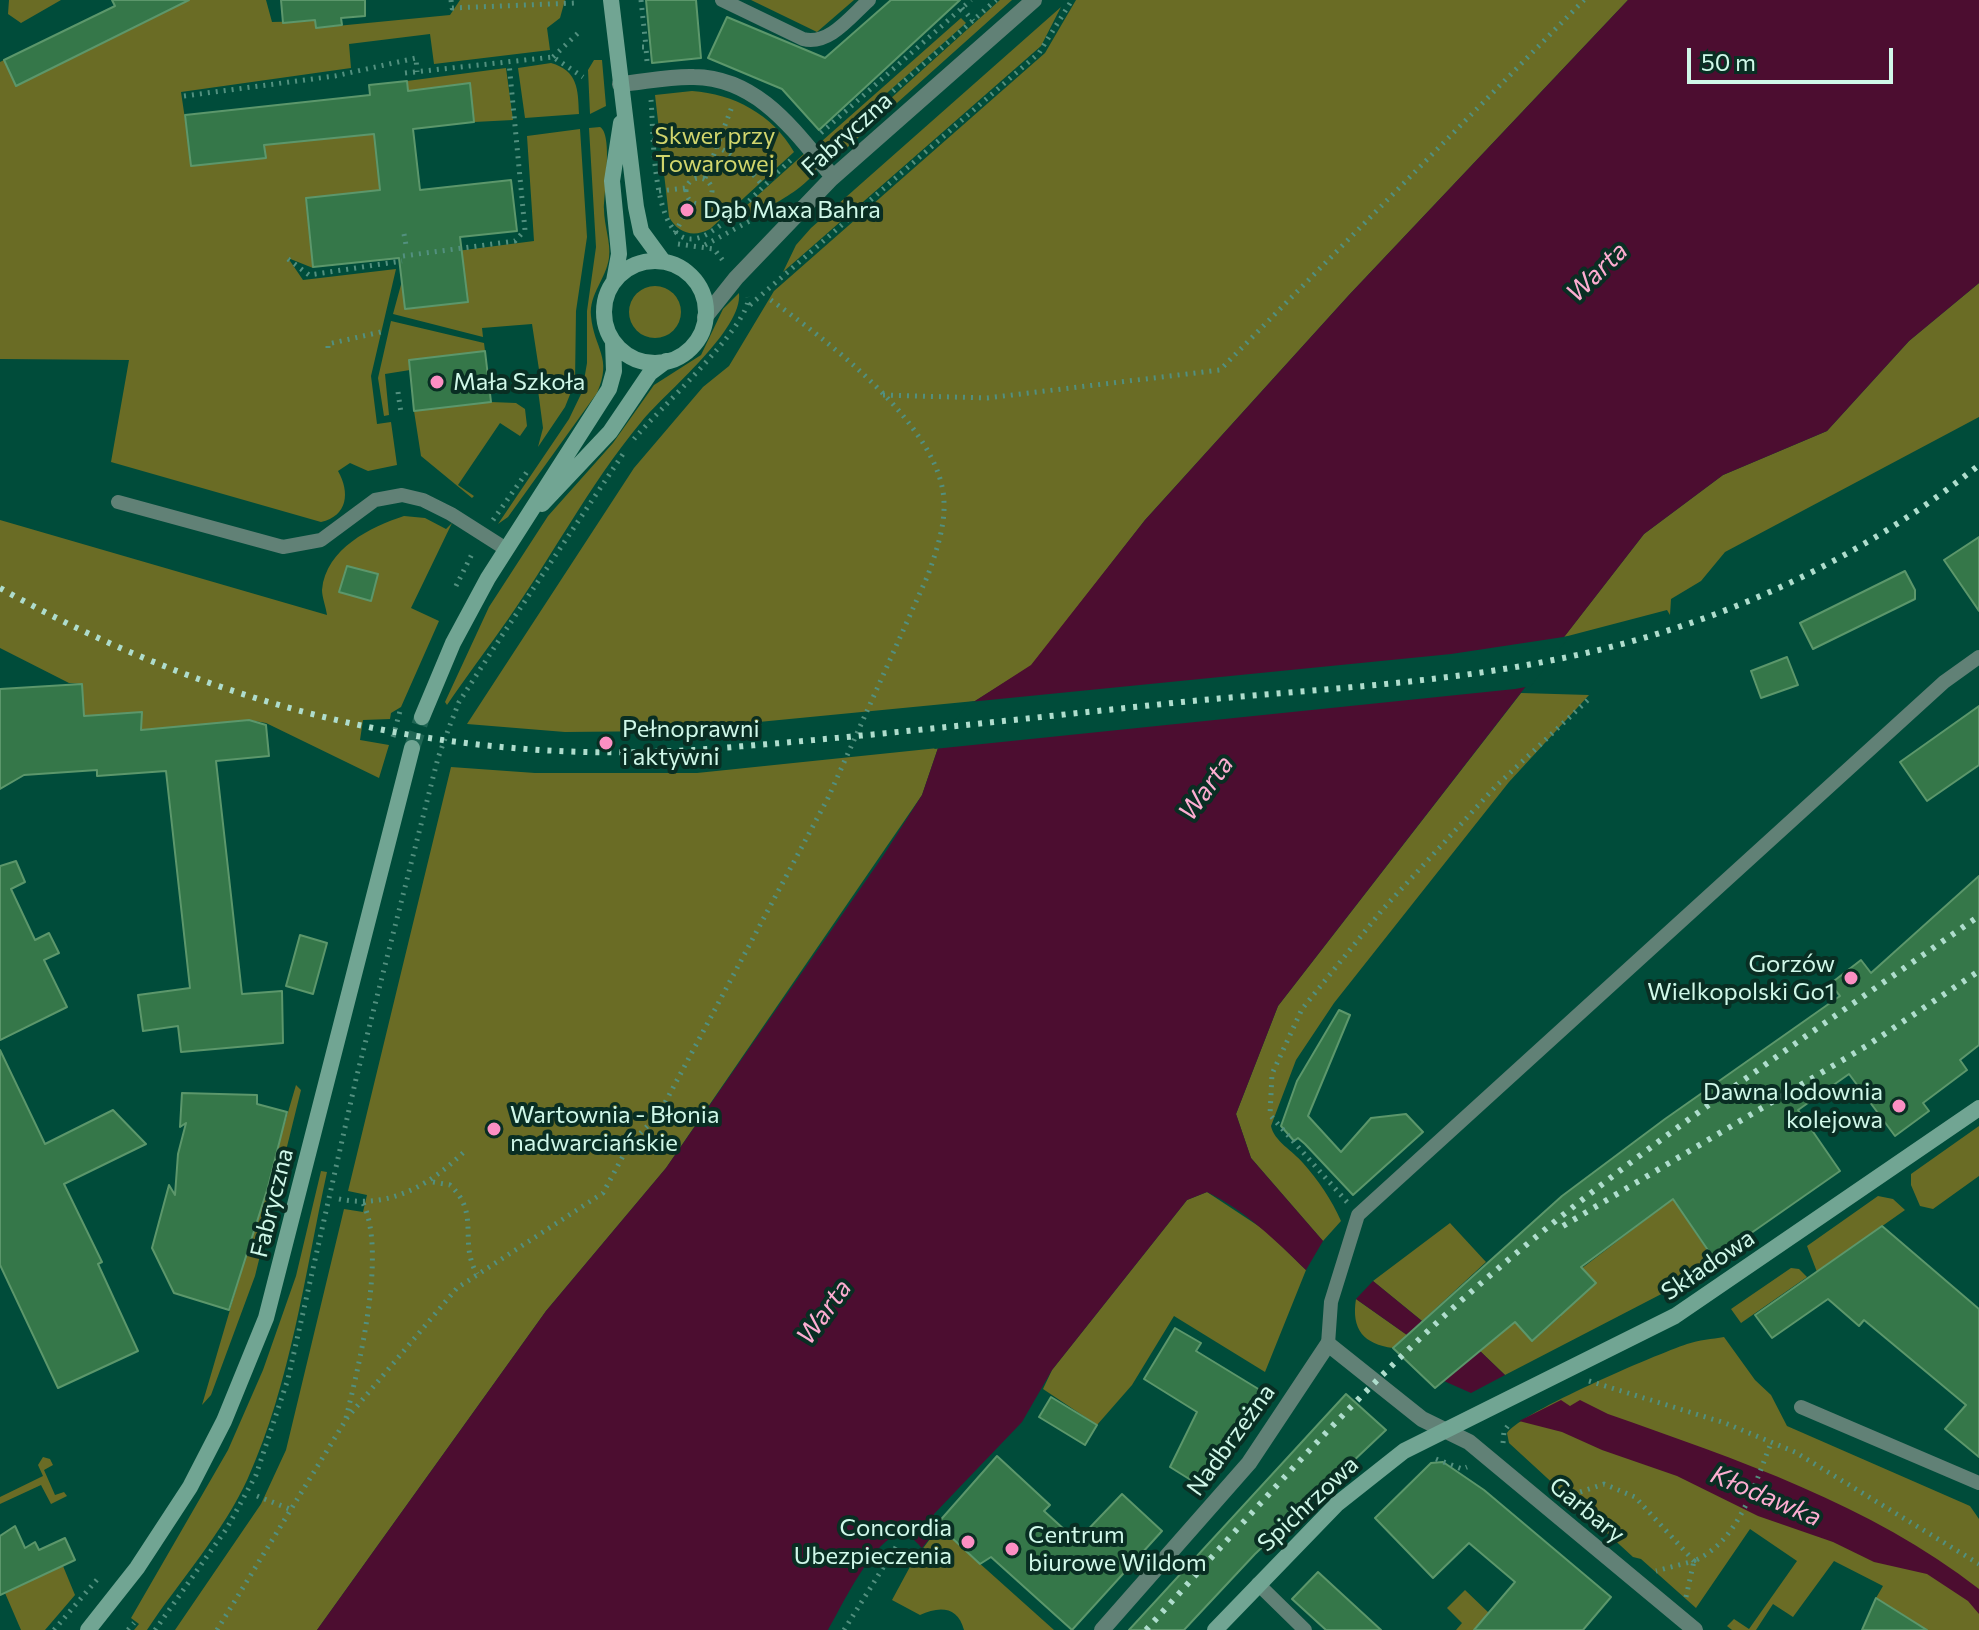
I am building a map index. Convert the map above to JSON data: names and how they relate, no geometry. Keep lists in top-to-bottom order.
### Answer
{
  "streets": {
    "street": [
      "Fabryczna",
      "Składowa",
      "Nadbrzeżna",
      "Spichrzowa",
      "Garbary"
    ]
  },
  "crossings": [
    ["Składowa", "Spichrzowa"],
    ["Składowa", "Garbary"],
    ["Nadbrzeżna", "Garbary"],
    ["Spichrzowa", "Garbary"]
  ],
  "water": ["Warta", "Kłodawka"],
  "parks": ["Skwer przy Towarowej"],
  "places": [
    "Dąb Maxa Bahra",
    "Mała Szkoła",
    "Pełnoprawni i aktywni",
    "Gorzów Wielkopolski Go1",
    "Dawna lodownia kolejowa",
    "Wartownia - Błonia nadwarciańskie",
    "Concordia Ubezpieczenia",
    "Centrum biurowe Wildom"
  ],
  "scale_bar": "50 m"
}
